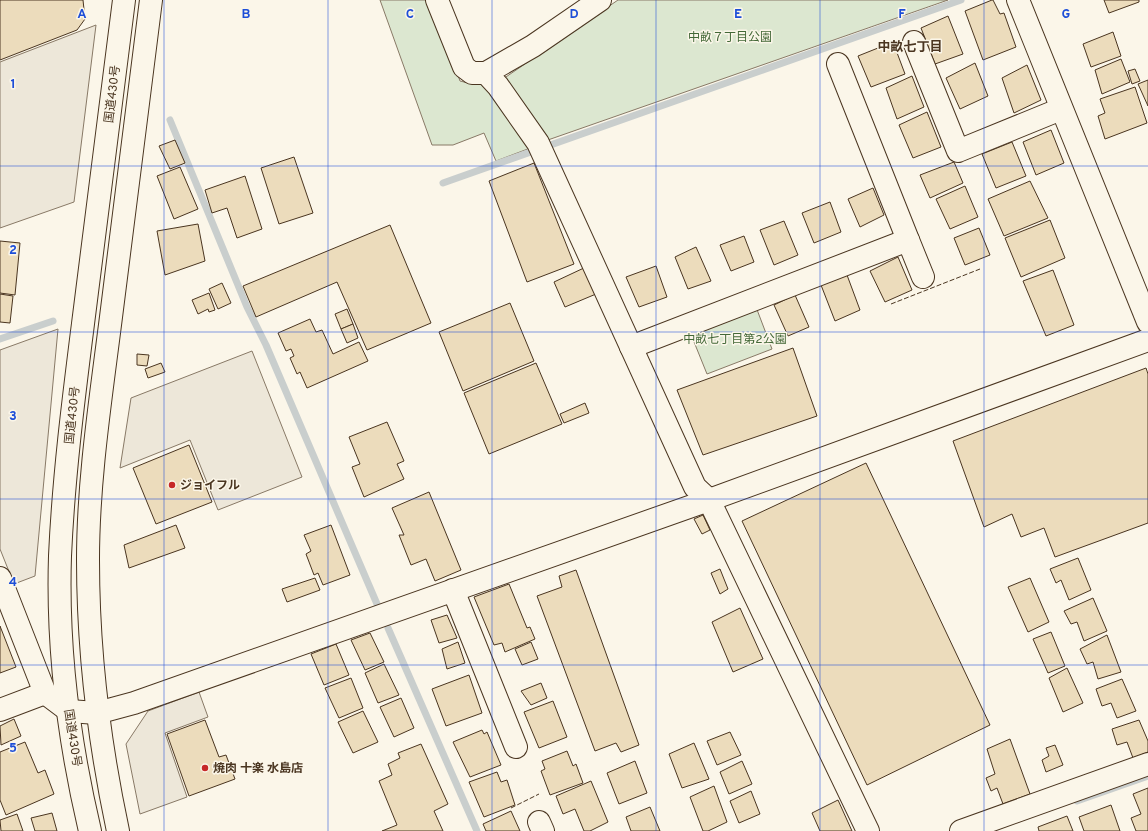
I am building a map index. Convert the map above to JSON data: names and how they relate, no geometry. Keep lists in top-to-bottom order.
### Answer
{
  "streets": {
    "main road": ["国道430号"]
  },
  "districts": ["中畝七丁目"],
  "parks": ["中畝７丁目公園", "中畝七丁目第2公園"],
  "places": ["ジョイフル", "焼肉 十楽 水島店"],
  "grid": {
    "columns": [
      "A",
      "B",
      "C",
      "D",
      "E",
      "F",
      "G"
    ],
    "rows": [
      "1",
      "2",
      "3",
      "4",
      "5"
    ]
  }
}
